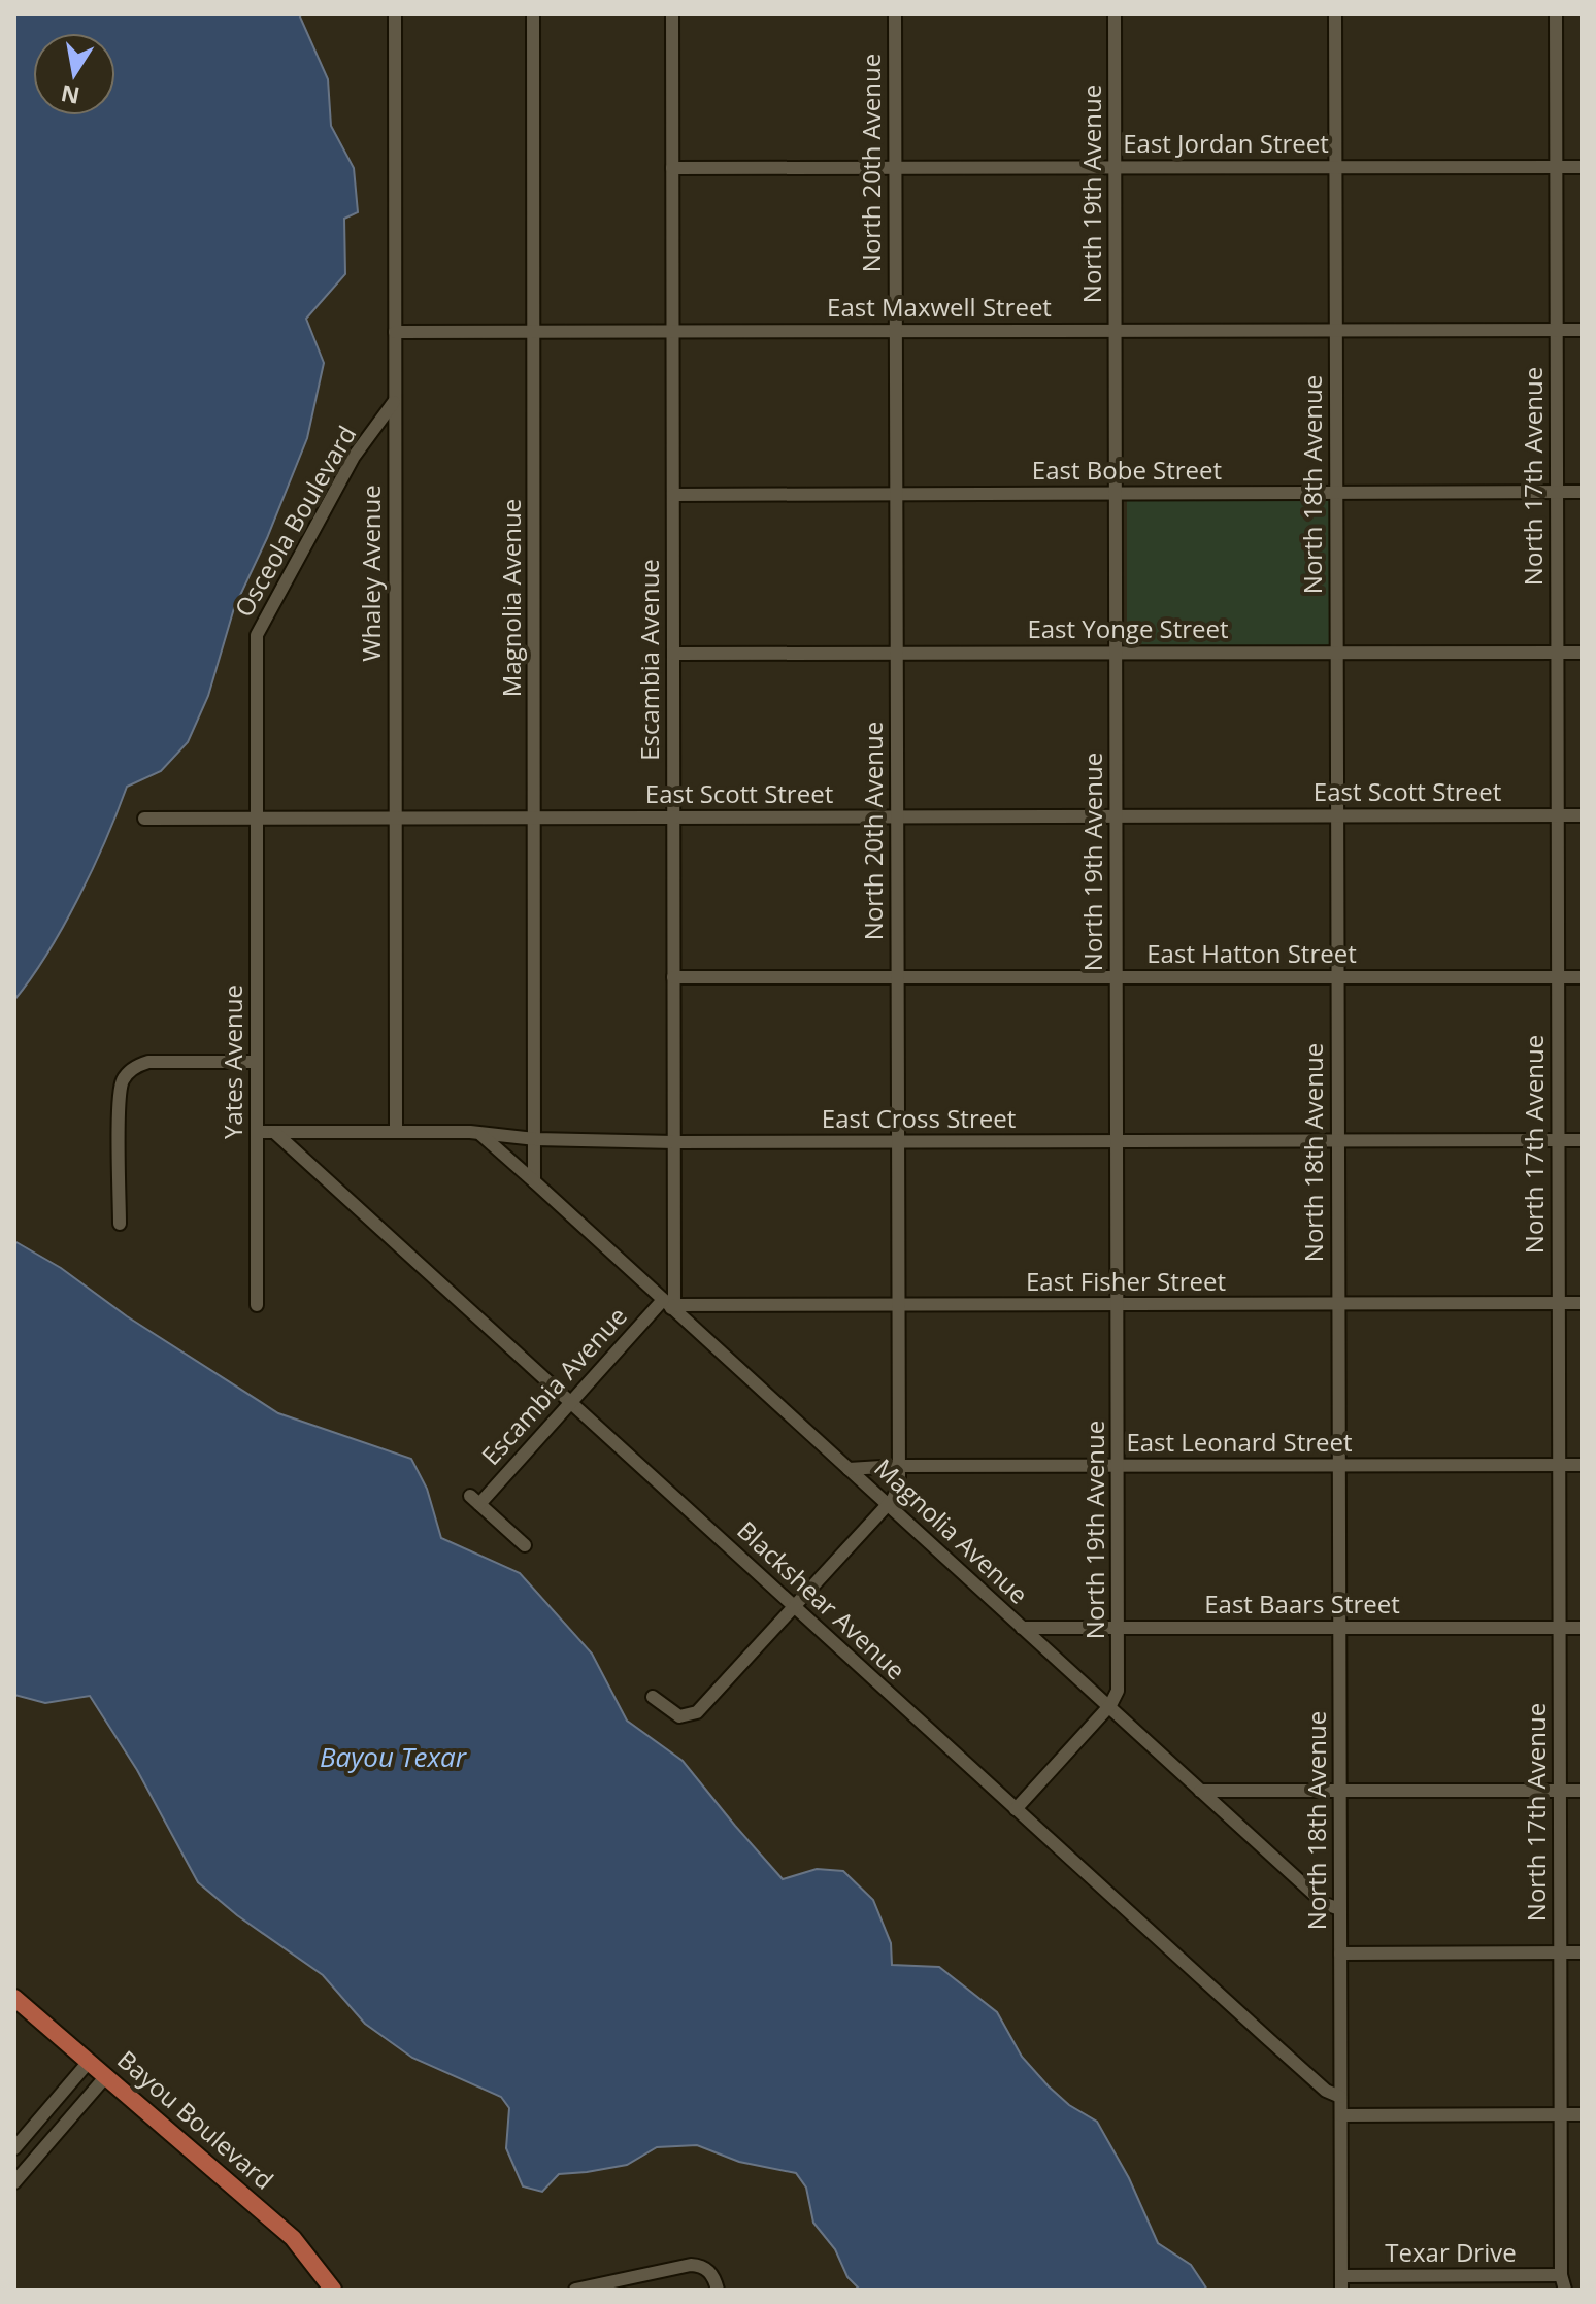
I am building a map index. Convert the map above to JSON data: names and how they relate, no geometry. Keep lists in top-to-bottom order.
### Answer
{
  "streets": {
    "main road": ["Bayou Boulevard"],
    "street": [
      "East Jordan Street",
      "North 20th Avenue",
      "North 19th Avenue",
      "East Maxwell Street",
      "East Bobe Street",
      "North 17th Avenue",
      "North 18th Avenue",
      "Osceola Boulevard",
      "Whaley Avenue",
      "Magnolia Avenue",
      "East Yonge Street",
      "Escambia Avenue",
      "East Scott Street",
      "East Hatton Street",
      "Yates Avenue",
      "East Cross Street",
      "East Fisher Street",
      "East Leonard Street",
      "Blackshear Avenue",
      "East Baars Street",
      "Texar Drive"
    ]
  },
  "crossings": [
    ["East Jordan Street", "North 20th Avenue"],
    ["East Jordan Street", "North 19th Avenue"],
    ["East Jordan Street", "North 17th Avenue"],
    ["East Jordan Street", "North 18th Avenue"],
    ["East Jordan Street", "Escambia Avenue"],
    ["North 20th Avenue", "East Maxwell Street"],
    ["North 20th Avenue", "East Bobe Street"],
    ["North 20th Avenue", "Magnolia Avenue"],
    ["North 20th Avenue", "East Yonge Street"],
    ["North 20th Avenue", "East Scott Street"],
    ["North 20th Avenue", "East Hatton Street"],
    ["North 20th Avenue", "East Cross Street"],
    ["North 20th Avenue", "East Fisher Street"],
    ["North 20th Avenue", "East Leonard Street"],
    ["North 20th Avenue", "Blackshear Avenue"],
    ["North 19th Avenue", "East Maxwell Street"],
    ["North 19th Avenue", "East Bobe Street"],
    ["North 19th Avenue", "Magnolia Avenue"],
    ["North 19th Avenue", "East Yonge Street"],
    ["North 19th Avenue", "East Scott Street"],
    ["North 19th Avenue", "East Hatton Street"],
    ["North 19th Avenue", "East Cross Street"],
    ["North 19th Avenue", "East Fisher Street"],
    ["North 19th Avenue", "East Leonard Street"],
    ["North 19th Avenue", "East Baars Street"],
    ["East Maxwell Street", "North 17th Avenue"],
    ["East Maxwell Street", "North 18th Avenue"],
    ["East Maxwell Street", "Whaley Avenue"],
    ["East Maxwell Street", "Magnolia Avenue"],
    ["East Maxwell Street", "Escambia Avenue"],
    ["East Bobe Street", "North 17th Avenue"],
    ["East Bobe Street", "North 18th Avenue"],
    ["East Bobe Street", "Escambia Avenue"],
    ["North 17th Avenue", "East Yonge Street"],
    ["North 17th Avenue", "East Scott Street"],
    ["North 17th Avenue", "East Hatton Street"],
    ["North 17th Avenue", "East Cross Street"],
    ["North 17th Avenue", "East Fisher Street"],
    ["North 17th Avenue", "East Leonard Street"],
    ["North 17th Avenue", "East Baars Street"],
    ["North 17th Avenue", "Texar Drive"],
    ["North 18th Avenue", "Magnolia Avenue"],
    ["North 18th Avenue", "East Yonge Street"],
    ["North 18th Avenue", "East Scott Street"],
    ["North 18th Avenue", "East Hatton Street"],
    ["North 18th Avenue", "East Cross Street"],
    ["North 18th Avenue", "East Fisher Street"],
    ["North 18th Avenue", "East Leonard Street"],
    ["North 18th Avenue", "Blackshear Avenue"],
    ["North 18th Avenue", "East Baars Street"],
    ["North 18th Avenue", "Texar Drive"],
    ["Osceola Boulevard", "Whaley Avenue"],
    ["Osceola Boulevard", "East Scott Street"],
    ["Osceola Boulevard", "Yates Avenue"],
    ["Whaley Avenue", "East Scott Street"],
    ["Whaley Avenue", "East Cross Street"],
    ["Magnolia Avenue", "Escambia Avenue"],
    ["Magnolia Avenue", "East Scott Street"],
    ["Magnolia Avenue", "East Cross Street"],
    ["Magnolia Avenue", "East Fisher Street"],
    ["Magnolia Avenue", "East Leonard Street"],
    ["Magnolia Avenue", "East Baars Street"],
    ["East Yonge Street", "Escambia Avenue"],
    ["Escambia Avenue", "East Scott Street"],
    ["Escambia Avenue", "East Hatton Street"],
    ["Escambia Avenue", "East Cross Street"],
    ["Escambia Avenue", "East Fisher Street"],
    ["Escambia Avenue", "Blackshear Avenue"],
    ["East Scott Street", "Yates Avenue"],
    ["Yates Avenue", "East Cross Street"],
    ["East Cross Street", "Blackshear Avenue"]
  ],
  "water": ["Bayou Texar"],
  "north": "bottom"
}
